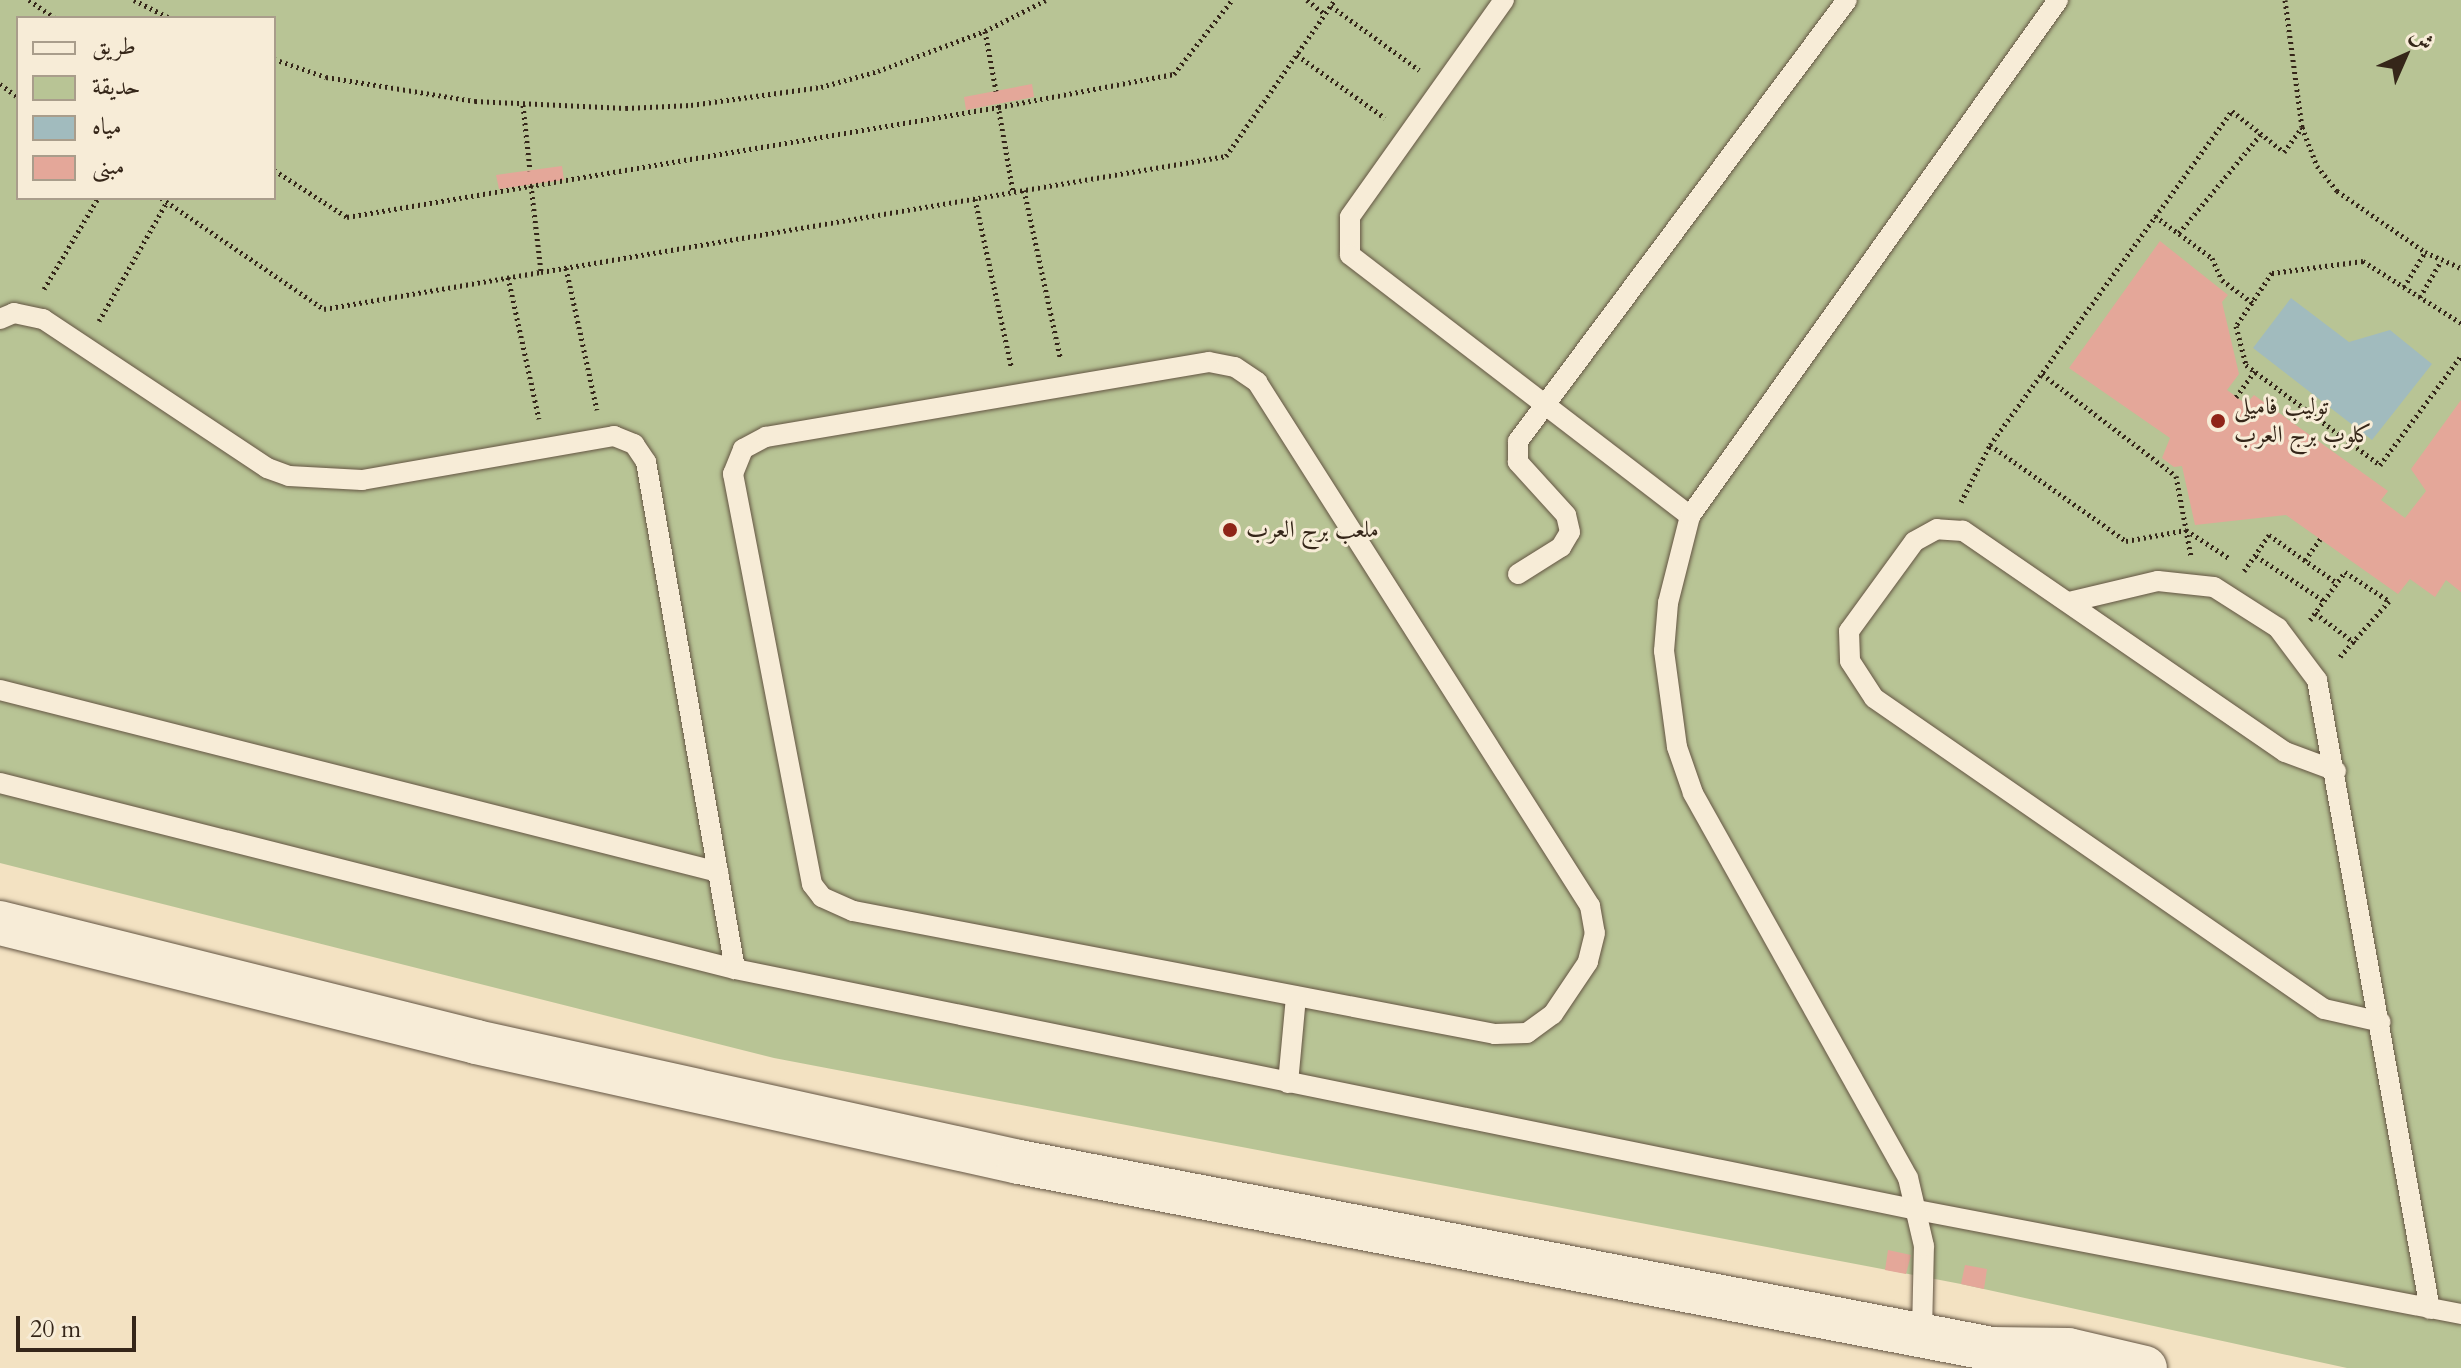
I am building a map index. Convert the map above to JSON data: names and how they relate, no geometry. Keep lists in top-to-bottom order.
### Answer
{
  "places": ["توليب فاميلى كلوب برج العرب", "ملعب برج العرب"],
  "legend": [
    "طريق",
    "حديقة",
    "مياه",
    "مبنى"
  ],
  "scale_bar": "20 m",
  "north": "top right"
}
